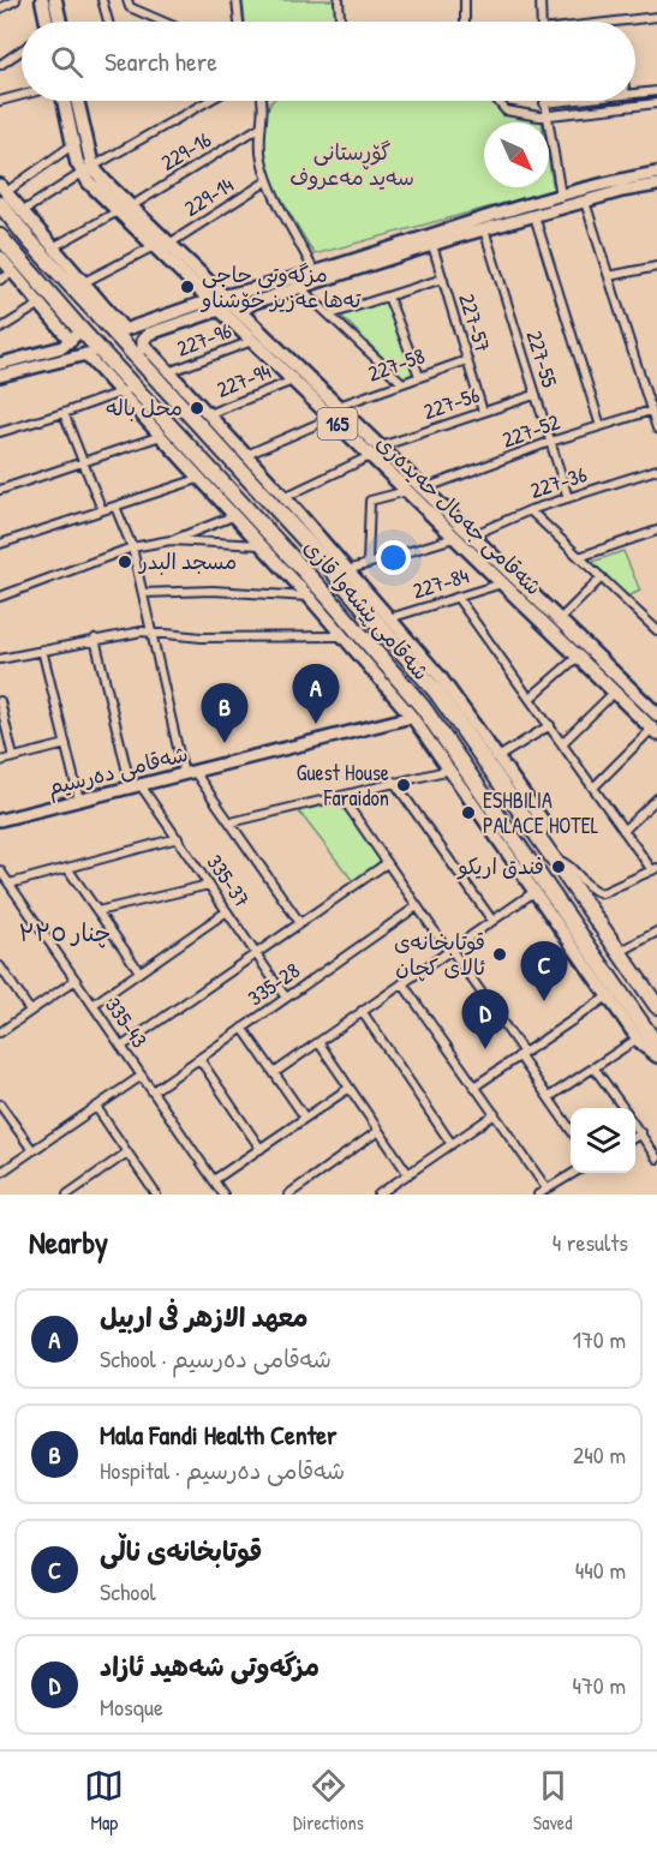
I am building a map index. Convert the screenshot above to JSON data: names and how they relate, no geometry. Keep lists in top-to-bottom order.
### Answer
{
  "streets": {
    "highway": ["شەقامی پێشەوا قازی"],
    "main road": ["165", "شەقامی جەمال حەیدەری"],
    "street": [
      "229-16",
      "229-14",
      "227-57",
      "227-96",
      "227-55",
      "227-58",
      "227-94",
      "227-56",
      "227-52",
      "227-36",
      "227-84",
      "شەقامی دەرسیم",
      "335-37",
      "335-28",
      "335-43"
    ]
  },
  "crossings": [
    ["229-16", "شەقامی جەمال حەیدەری"],
    ["229-14", "شەقامی جەمال حەیدەری"],
    ["227-57", "227-58"],
    ["227-57", "227-56"],
    ["227-96", "شەقامی جەمال حەیدەری"],
    ["227-96", "شەقامی پێشەوا قازی"],
    ["227-55", "227-56"],
    ["227-55", "227-52"],
    ["227-55", "227-36"],
    ["227-58", "شەقامی جەمال حەیدەری"],
    ["227-94", "شەقامی جەمال حەیدەری"],
    ["227-56", "شەقامی جەمال حەیدەری"],
    ["227-52", "شەقامی جەمال حەیدەری"],
    ["227-36", "شەقامی جەمال حەیدەری"],
    ["شەقامی جەمال حەیدەری", "227-84"],
    ["شەقامی پێشەوا قازی", "شەقامی دەرسیم"],
    ["شەقامی دەرسیم", "335-37"],
    ["335-37", "335-28"],
    ["335-28", "335-43"]
  ],
  "districts": ["چنار ٣٣٥"],
  "parks": ["گۆڕستانی سەید مەعروف"],
  "places": [
    "مزگەوتی حاجی تەها عەزیز خۆشناو",
    "محل باله",
    "مسجد البدر",
    "Guest House Faraidon",
    "ESHBILIA PALACE HOTEL",
    "فندق اريكو",
    "قوتابخانەی ئالای کچان"
  ],
  "north": "bottom right",
  "page": {
    "search": "Search here",
    "pins": [
      "A",
      "B",
      "C",
      "D"
    ],
    "heading": ["Nearby", "4 results"],
    "list": [
      {
        "mark": "A",
        "name": "معهد الازهر فی اربیل",
        "note": "School · شەقامی دەرسیم",
        "value": "170 m"
      },
      {
        "mark": "B",
        "name": "Mala Fandi Health Center",
        "note": "Hospital · شەقامی دەرسیم",
        "value": "240 m"
      },
      {
        "mark": "C",
        "name": "قوتابخانەی ناڵی",
        "note": "School",
        "value": "440 m"
      },
      {
        "mark": "D",
        "name": "مزگەوتی شەهید ئازاد",
        "note": "Mosque",
        "value": "470 m"
      }
    ],
    "nav": ["Map", "Directions", "Saved"]
  }
}
